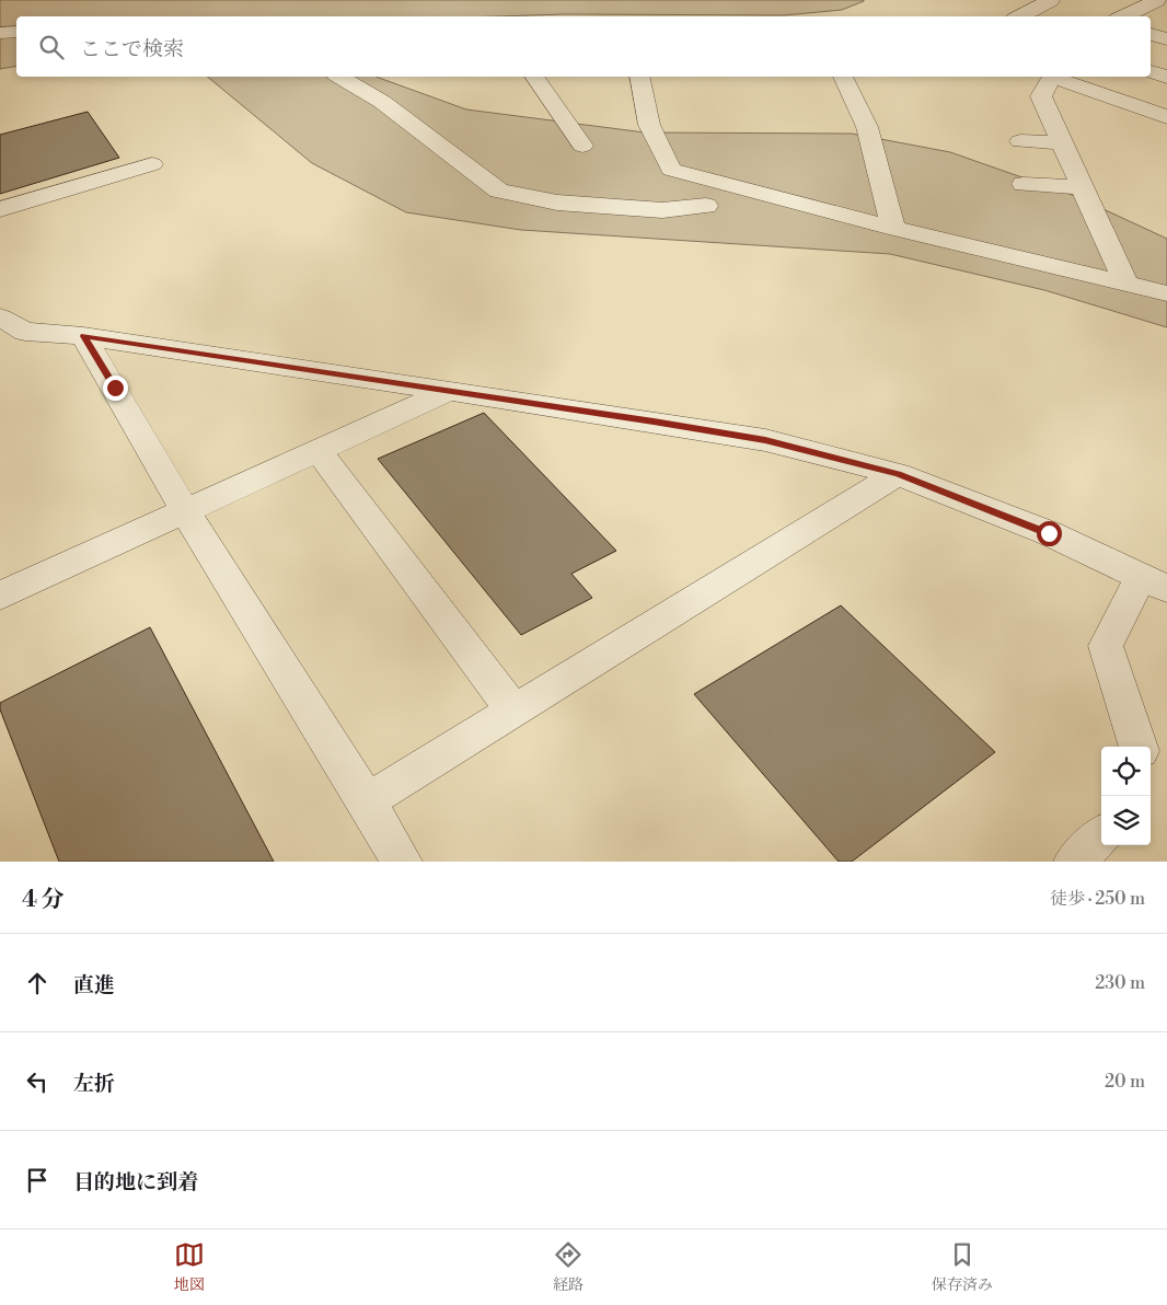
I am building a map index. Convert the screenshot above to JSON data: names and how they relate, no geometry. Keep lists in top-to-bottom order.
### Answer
{
  "page": {
    "search": "ここで検索",
    "heading": ["4 分", "徒歩 · 250 m"],
    "list": [
      ["直進", "230 m"],
      ["左折", "20 m"],
      "目的地に到着"
    ],
    "nav": ["地図", "経路", "保存済み"]
  }
}
